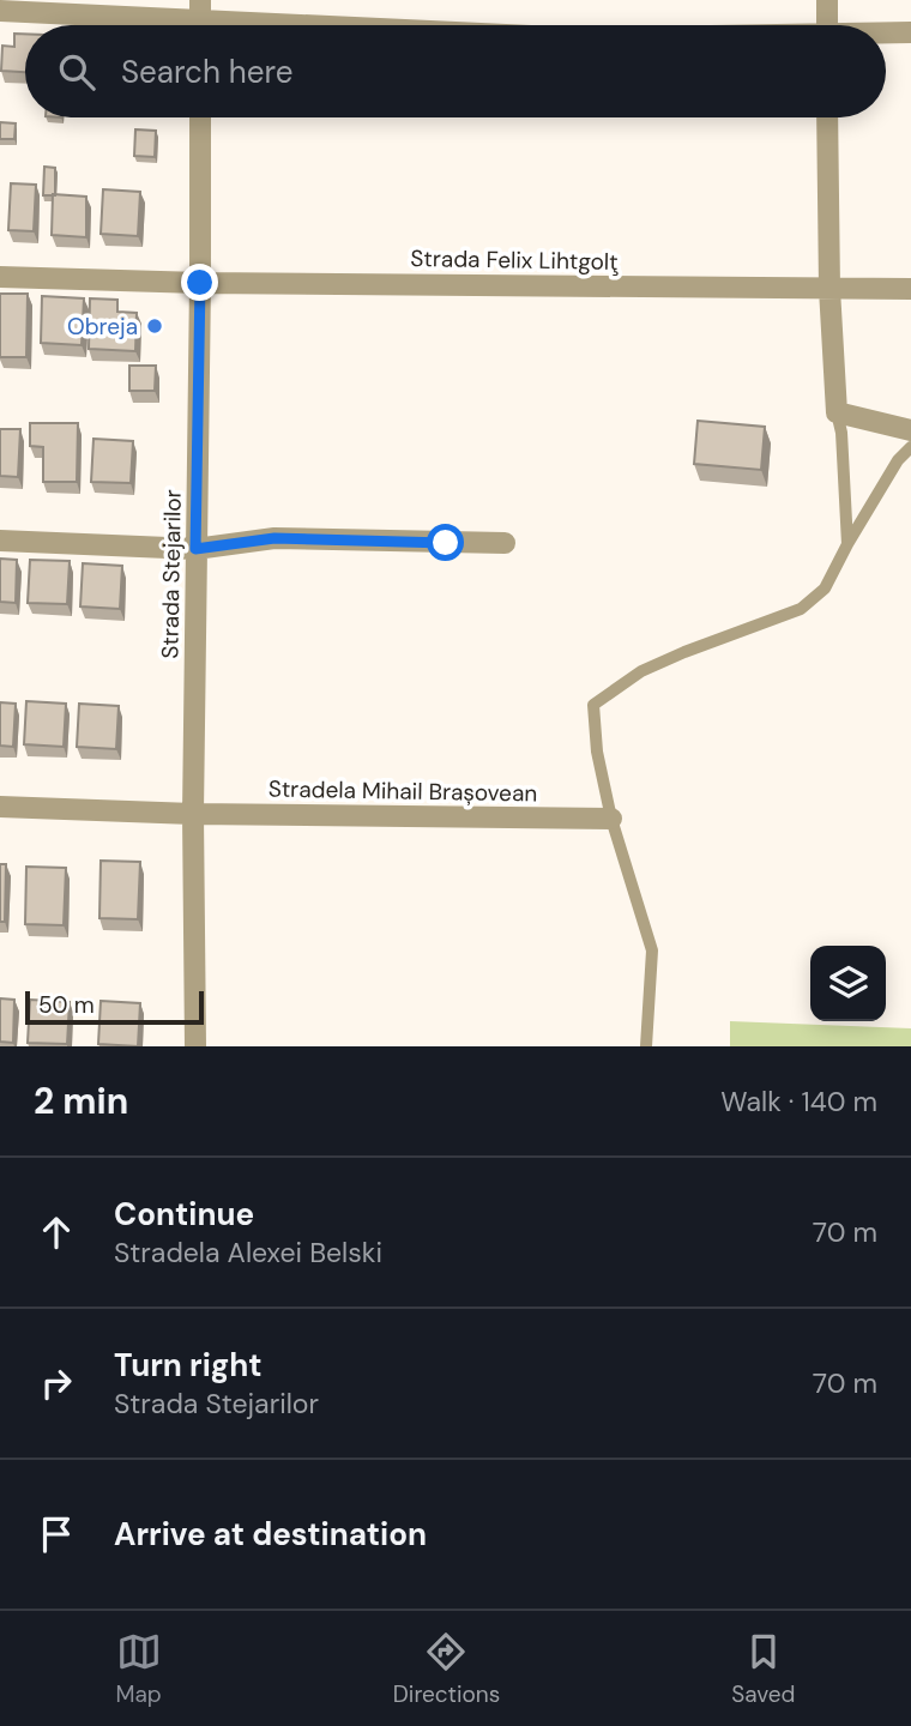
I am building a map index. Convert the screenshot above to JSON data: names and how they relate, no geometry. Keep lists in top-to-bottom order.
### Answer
{
  "streets": {
    "street": ["Strada Felix Lihtgolţ", "Strada Stejarilor", "Stradela Mihail Brașovean"]
  },
  "crossings": [
    ["Strada Felix Lihtgolţ", "Strada Stejarilor"],
    ["Strada Stejarilor", "Stradela Mihail Brașovean"]
  ],
  "places": ["Obreja"],
  "scale_bar": "50 m",
  "page": {
    "search": "Search here",
    "scale": "50 m",
    "heading": ["2 min", "Walk · 140 m"],
    "list": [
      ["Continue", "Stradela Alexei Belski", "70 m"],
      ["Turn right", "Strada Stejarilor", "70 m"],
      "Arrive at destination"
    ],
    "nav": ["Map", "Directions", "Saved"]
  }
}
